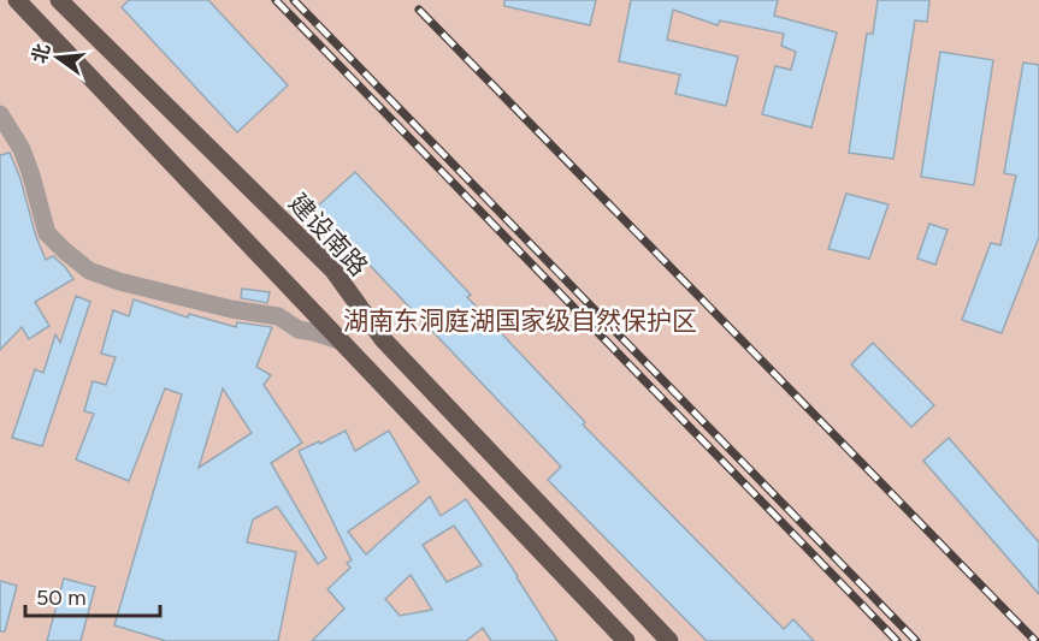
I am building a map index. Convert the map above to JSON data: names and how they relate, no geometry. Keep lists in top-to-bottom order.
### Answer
{
  "streets": {
    "main road": ["建设南路"]
  },
  "parks": ["湖南东洞庭湖国家级自然保护区"],
  "scale_bar": "50 m",
  "north": "left"
}
